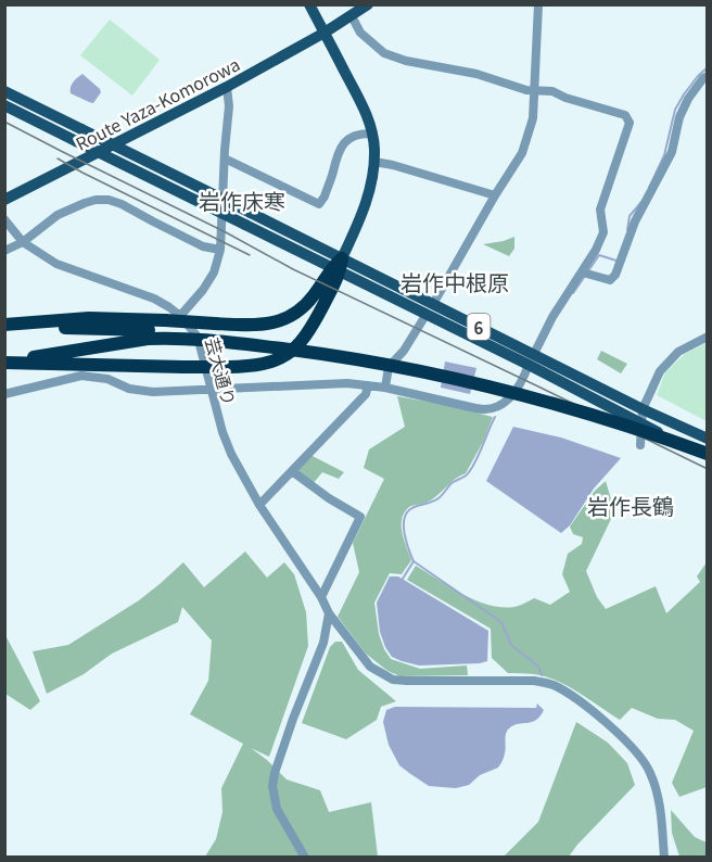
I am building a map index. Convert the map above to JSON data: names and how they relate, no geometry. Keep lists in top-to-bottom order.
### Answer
{
  "streets": {
    "main road": ["Route Yaza-Komorowa", "6"],
    "street": ["芸大通り"]
  },
  "districts": ["岩作床寒", "岩作中根原", "岩作長鶴"]
}
